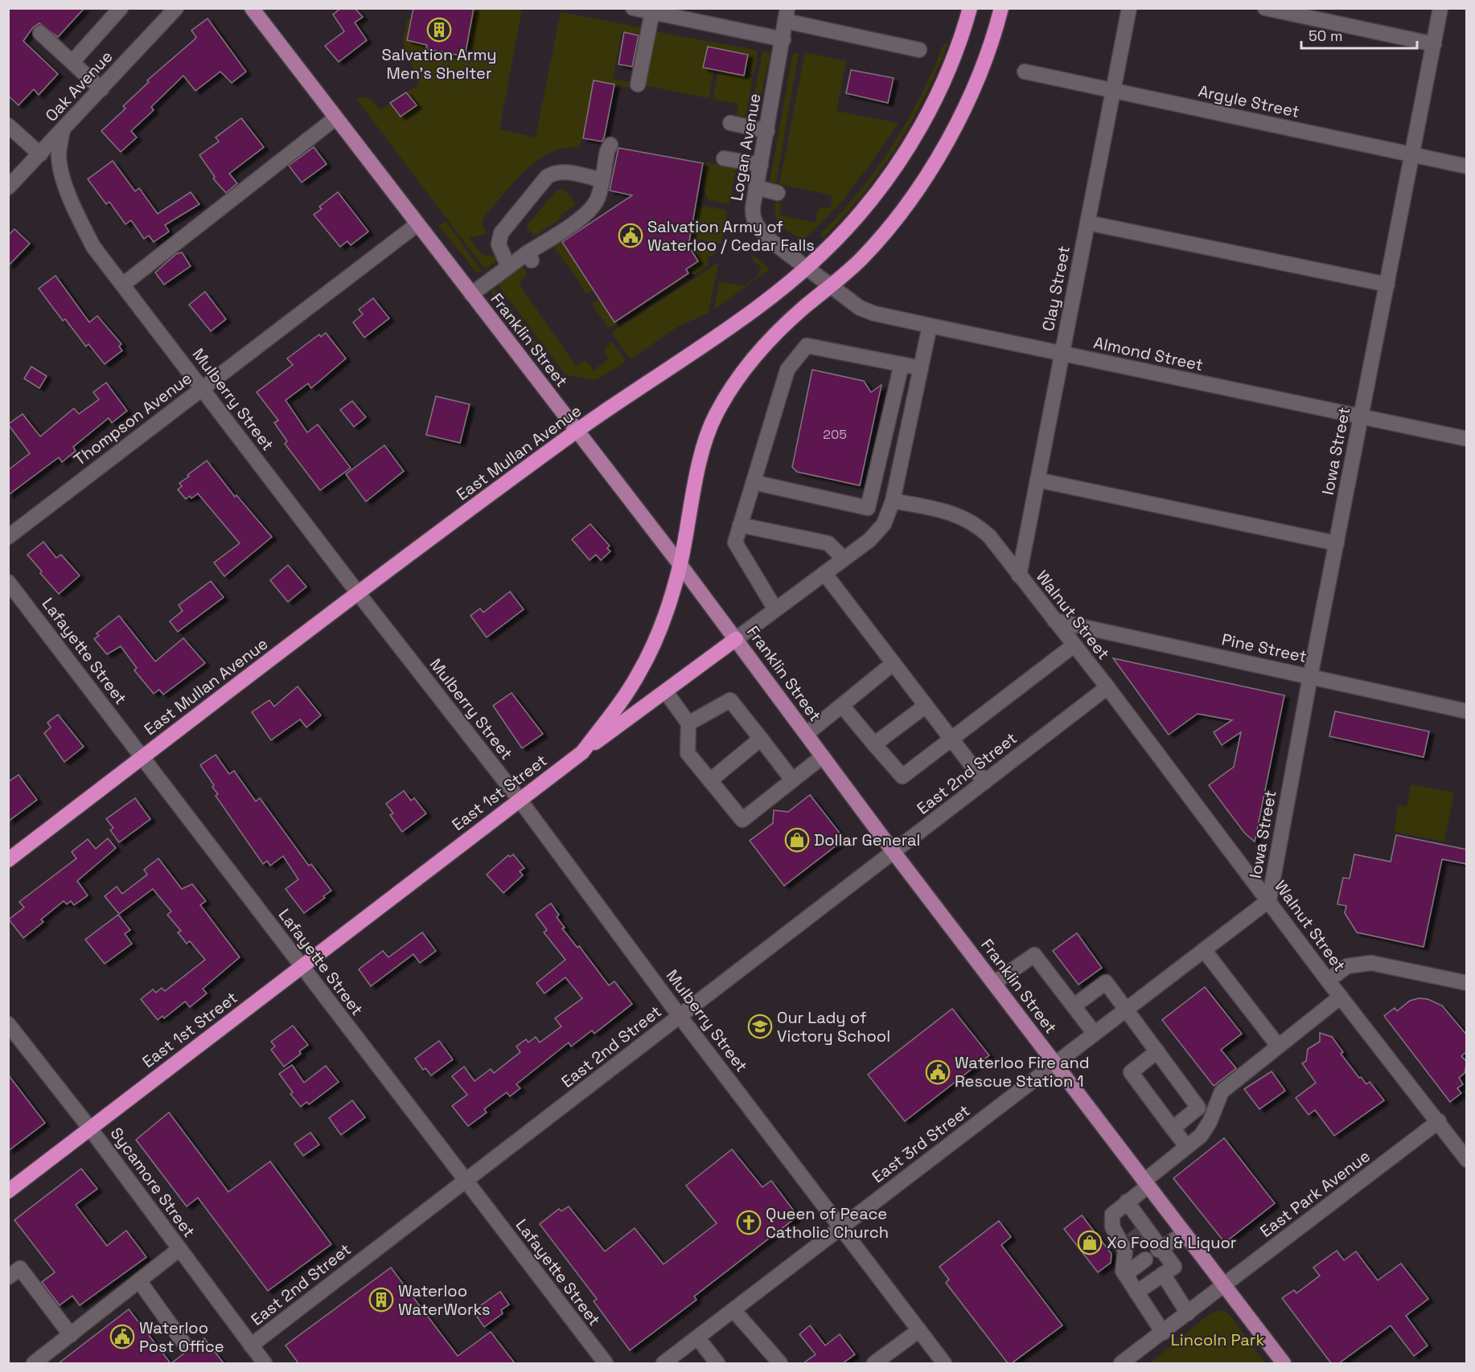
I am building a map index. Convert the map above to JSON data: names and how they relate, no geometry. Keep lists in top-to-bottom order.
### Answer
{
  "streets": {
    "highway": ["East Mullan Avenue", "East 1st Street"],
    "main road": ["Franklin Street"],
    "street": [
      "Oak Avenue",
      "Argyle Street",
      "Logan Avenue",
      "Clay Street",
      "Almond Street",
      "Mulberry Street",
      "Thompson Avenue",
      "Iowa Street",
      "Walnut Street",
      "Pine Street",
      "Lafayette Street",
      "East 2nd Street",
      "East 3rd Street",
      "Sycamore Street",
      "East Park Avenue"
    ]
  },
  "crossings": [
    ["Oak Avenue", "Mulberry Street"],
    ["Argyle Street", "Clay Street"],
    ["Argyle Street", "Iowa Street"],
    ["Logan Avenue", "Almond Street"],
    ["Logan Avenue", "East Mullan Avenue"],
    ["Logan Avenue", "East 1st Street"],
    ["Clay Street", "Almond Street"],
    ["Clay Street", "Walnut Street"],
    ["Franklin Street", "Thompson Avenue"],
    ["Franklin Street", "East Mullan Avenue"],
    ["Franklin Street", "East 2nd Street"],
    ["Franklin Street", "East 1st Street"],
    ["Franklin Street", "East 3rd Street"],
    ["Franklin Street", "East Park Avenue"],
    ["Almond Street", "Iowa Street"],
    ["Almond Street", "East 1st Street"],
    ["Mulberry Street", "Thompson Avenue"],
    ["Mulberry Street", "East Mullan Avenue"],
    ["Mulberry Street", "East 2nd Street"],
    ["Mulberry Street", "East 1st Street"],
    ["Mulberry Street", "East 3rd Street"],
    ["Iowa Street", "Walnut Street"],
    ["Iowa Street", "Pine Street"],
    ["Iowa Street", "East 3rd Street"],
    ["East Mullan Avenue", "Lafayette Street"],
    ["Walnut Street", "Pine Street"],
    ["Walnut Street", "East 2nd Street"],
    ["Walnut Street", "East 3rd Street"],
    ["Walnut Street", "East Park Avenue"],
    ["Lafayette Street", "East 2nd Street"],
    ["Lafayette Street", "East 1st Street"],
    ["East 2nd Street", "Sycamore Street"],
    ["East 1st Street", "Sycamore Street"]
  ],
  "parks": ["Lincoln Park"],
  "places": {
    "building": ["Salvation Army Men's Shelter", "Waterloo WaterWorks"],
    "public building": ["Salvation Army of Waterloo / Cedar Falls", "Waterloo Fire and Rescue Station 1", "Waterloo Post Office"],
    "shop": ["Dollar General", "Xo Food & Liquor"],
    "school or university": ["Our Lady of Victory School"],
    "church": ["Queen of Peace Catholic Church"]
  },
  "house_numbers": ["205"],
  "scale_bar": "50 m"
}
